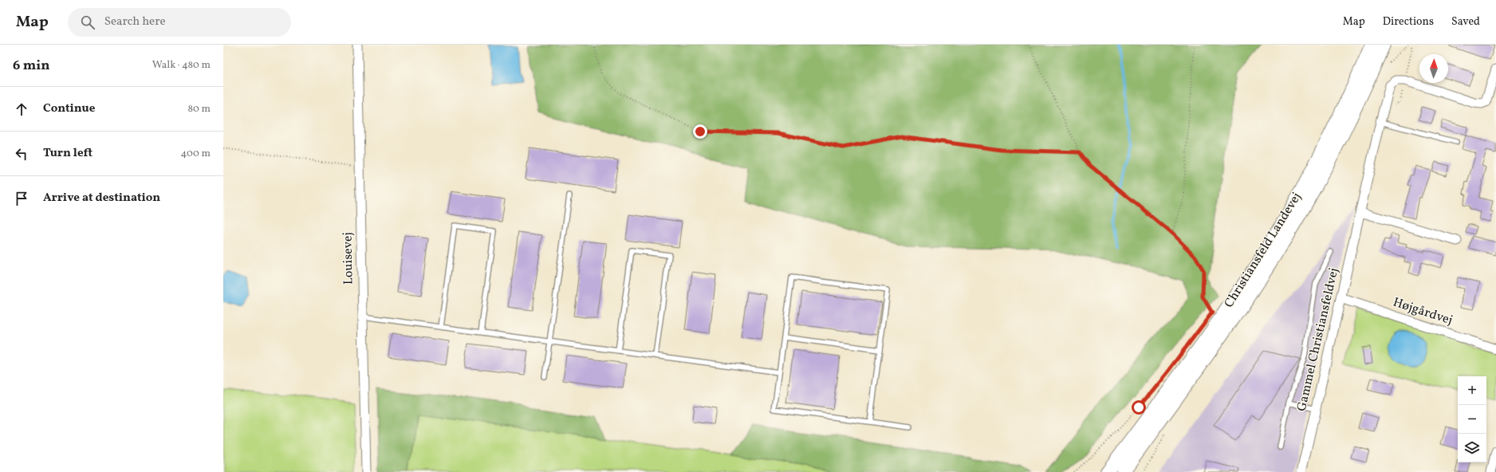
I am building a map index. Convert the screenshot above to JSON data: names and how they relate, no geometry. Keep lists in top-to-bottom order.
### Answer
{
  "streets": {
    "main road": ["Christiansfeld Landevej"],
    "street": ["Louisevej", "Højgårdvej", "Gammel Christiansfeldvej"]
  },
  "crossings": [
    ["Højgårdvej", "Gammel Christiansfeldvej"]
  ],
  "north": "top",
  "page": {
    "header": "Map",
    "search": "Search here",
    "nav": ["Map", "Directions", "Saved"],
    "heading": ["6 min", "Walk · 480 m"],
    "list": [
      ["Continue", "80 m"],
      ["Turn left", "400 m"],
      "Arrive at destination"
    ],
    "map_buttons": ["+", "−"]
  }
}
